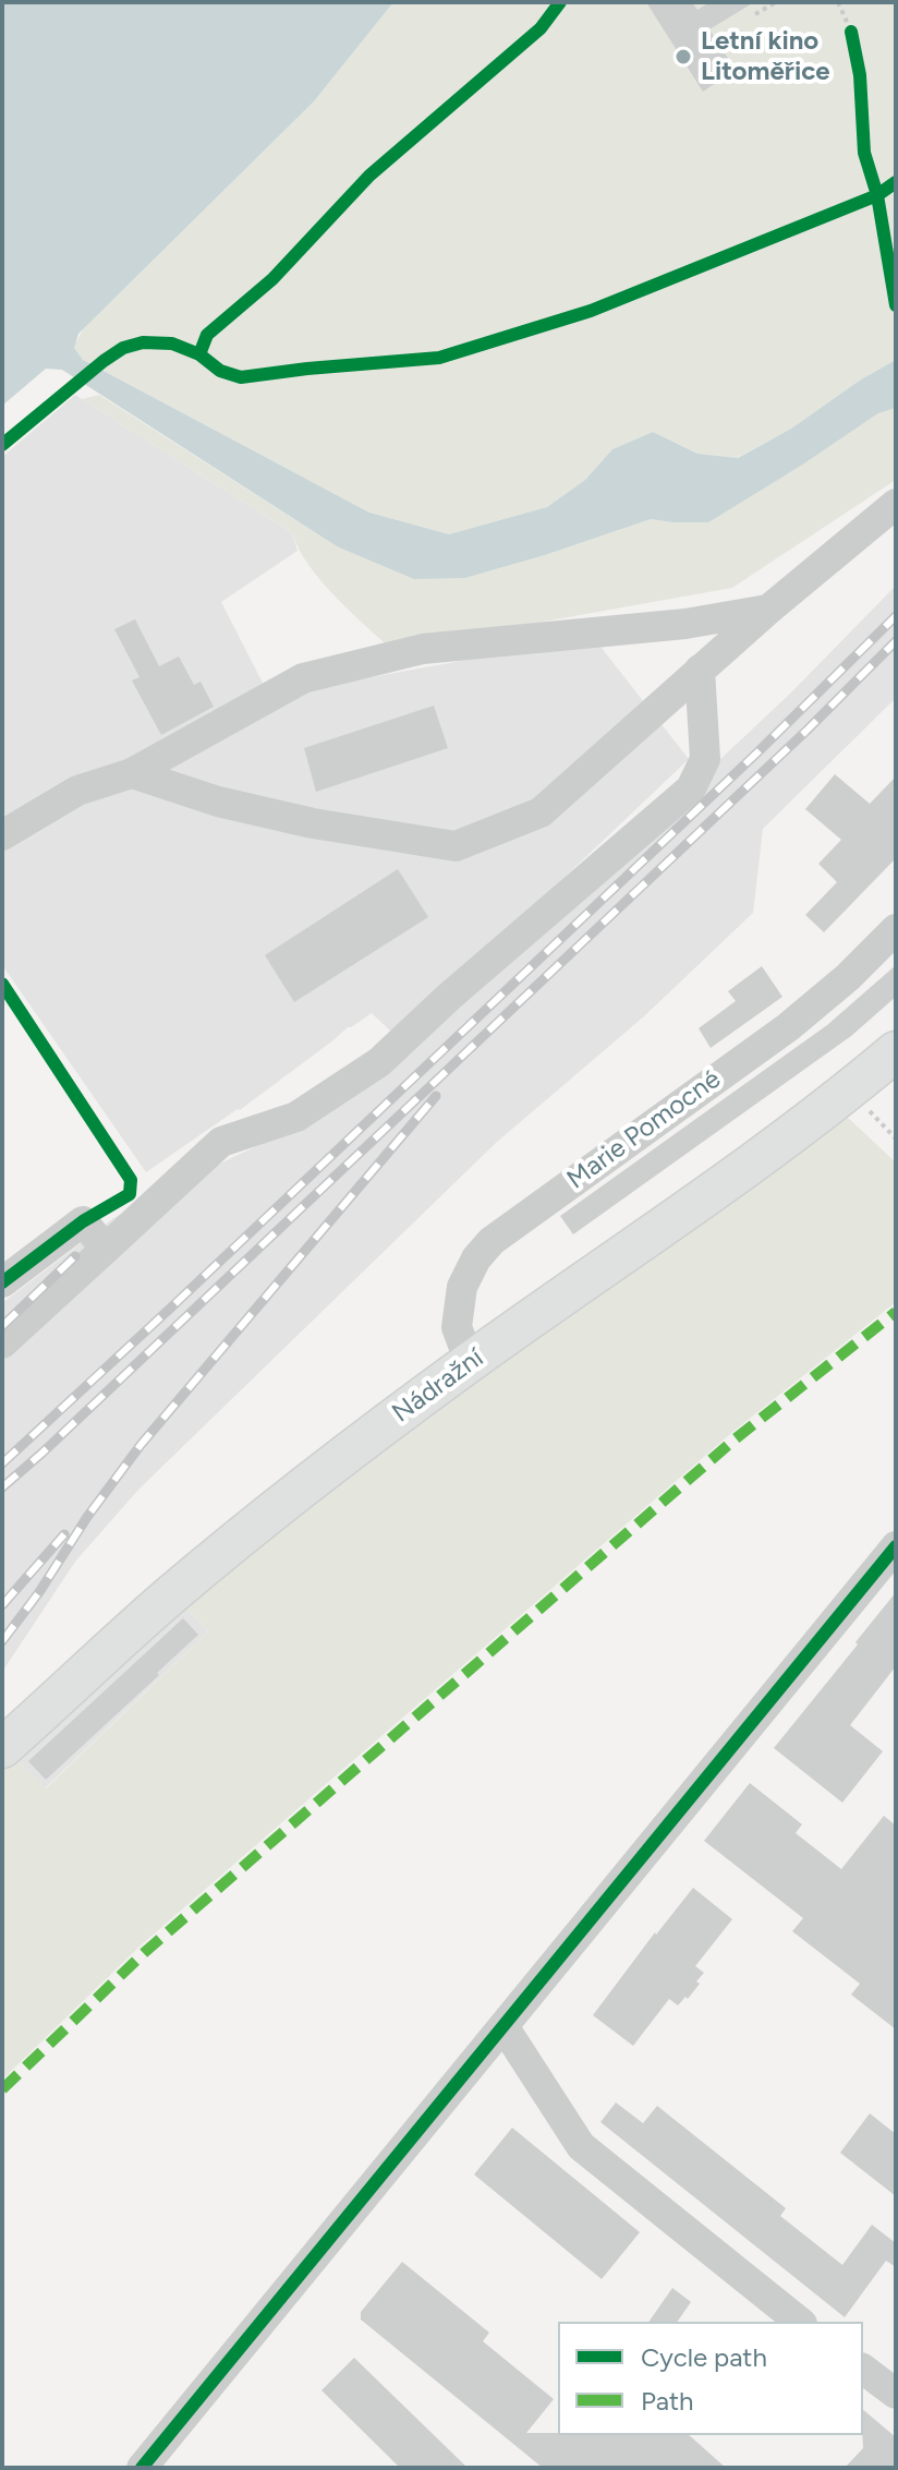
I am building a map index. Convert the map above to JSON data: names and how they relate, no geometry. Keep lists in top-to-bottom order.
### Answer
{
  "streets": {
    "main road": ["Nádražní"],
    "street": ["Marie Pomocné"]
  },
  "crossings": [
    ["Marie Pomocné", "Nádražní"]
  ],
  "places": ["Letní kino Litoměřice"],
  "legend": ["Cycle path", "Path"]
}
